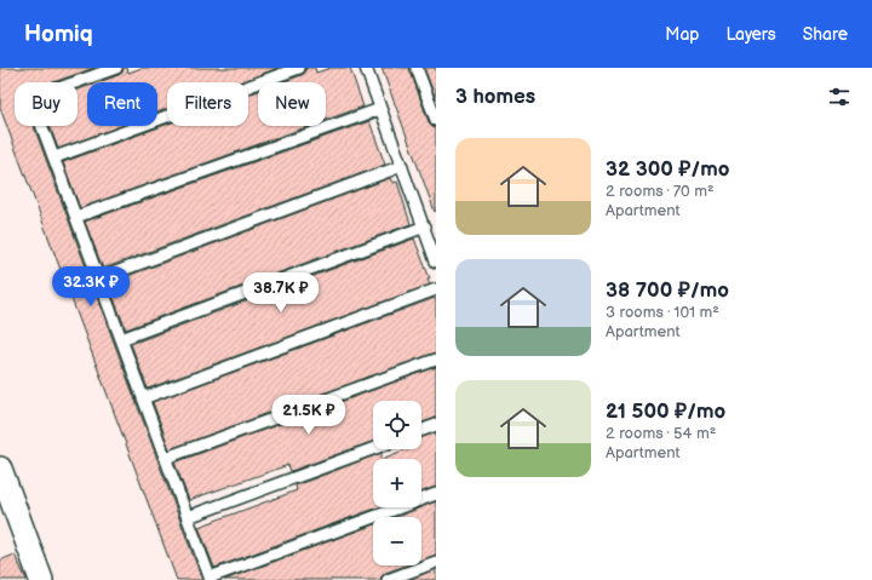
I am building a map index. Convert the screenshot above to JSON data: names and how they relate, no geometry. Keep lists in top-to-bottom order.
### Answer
{
  "page": {
    "header": "Homiq",
    "nav": ["Map", "Layers", "Share"],
    "heading": "3 homes",
    "chip": [
      "Buy",
      "Rent",
      "Filters",
      "New"
    ],
    "list": [
      {
        "name": "32 300 ₽/mo",
        "note": "2 rooms · 70 m² · Apartment"
      },
      {
        "name": "38 700 ₽/mo",
        "note": "3 rooms · 101 m² · Apartment"
      },
      {
        "name": "21 500 ₽/mo",
        "note": "2 rooms · 54 m² · Apartment"
      }
    ],
    "price": ["32.3K ₽", "38.7K ₽", "21.5K ₽"],
    "map_buttons": ["+", "−"]
  }
}
